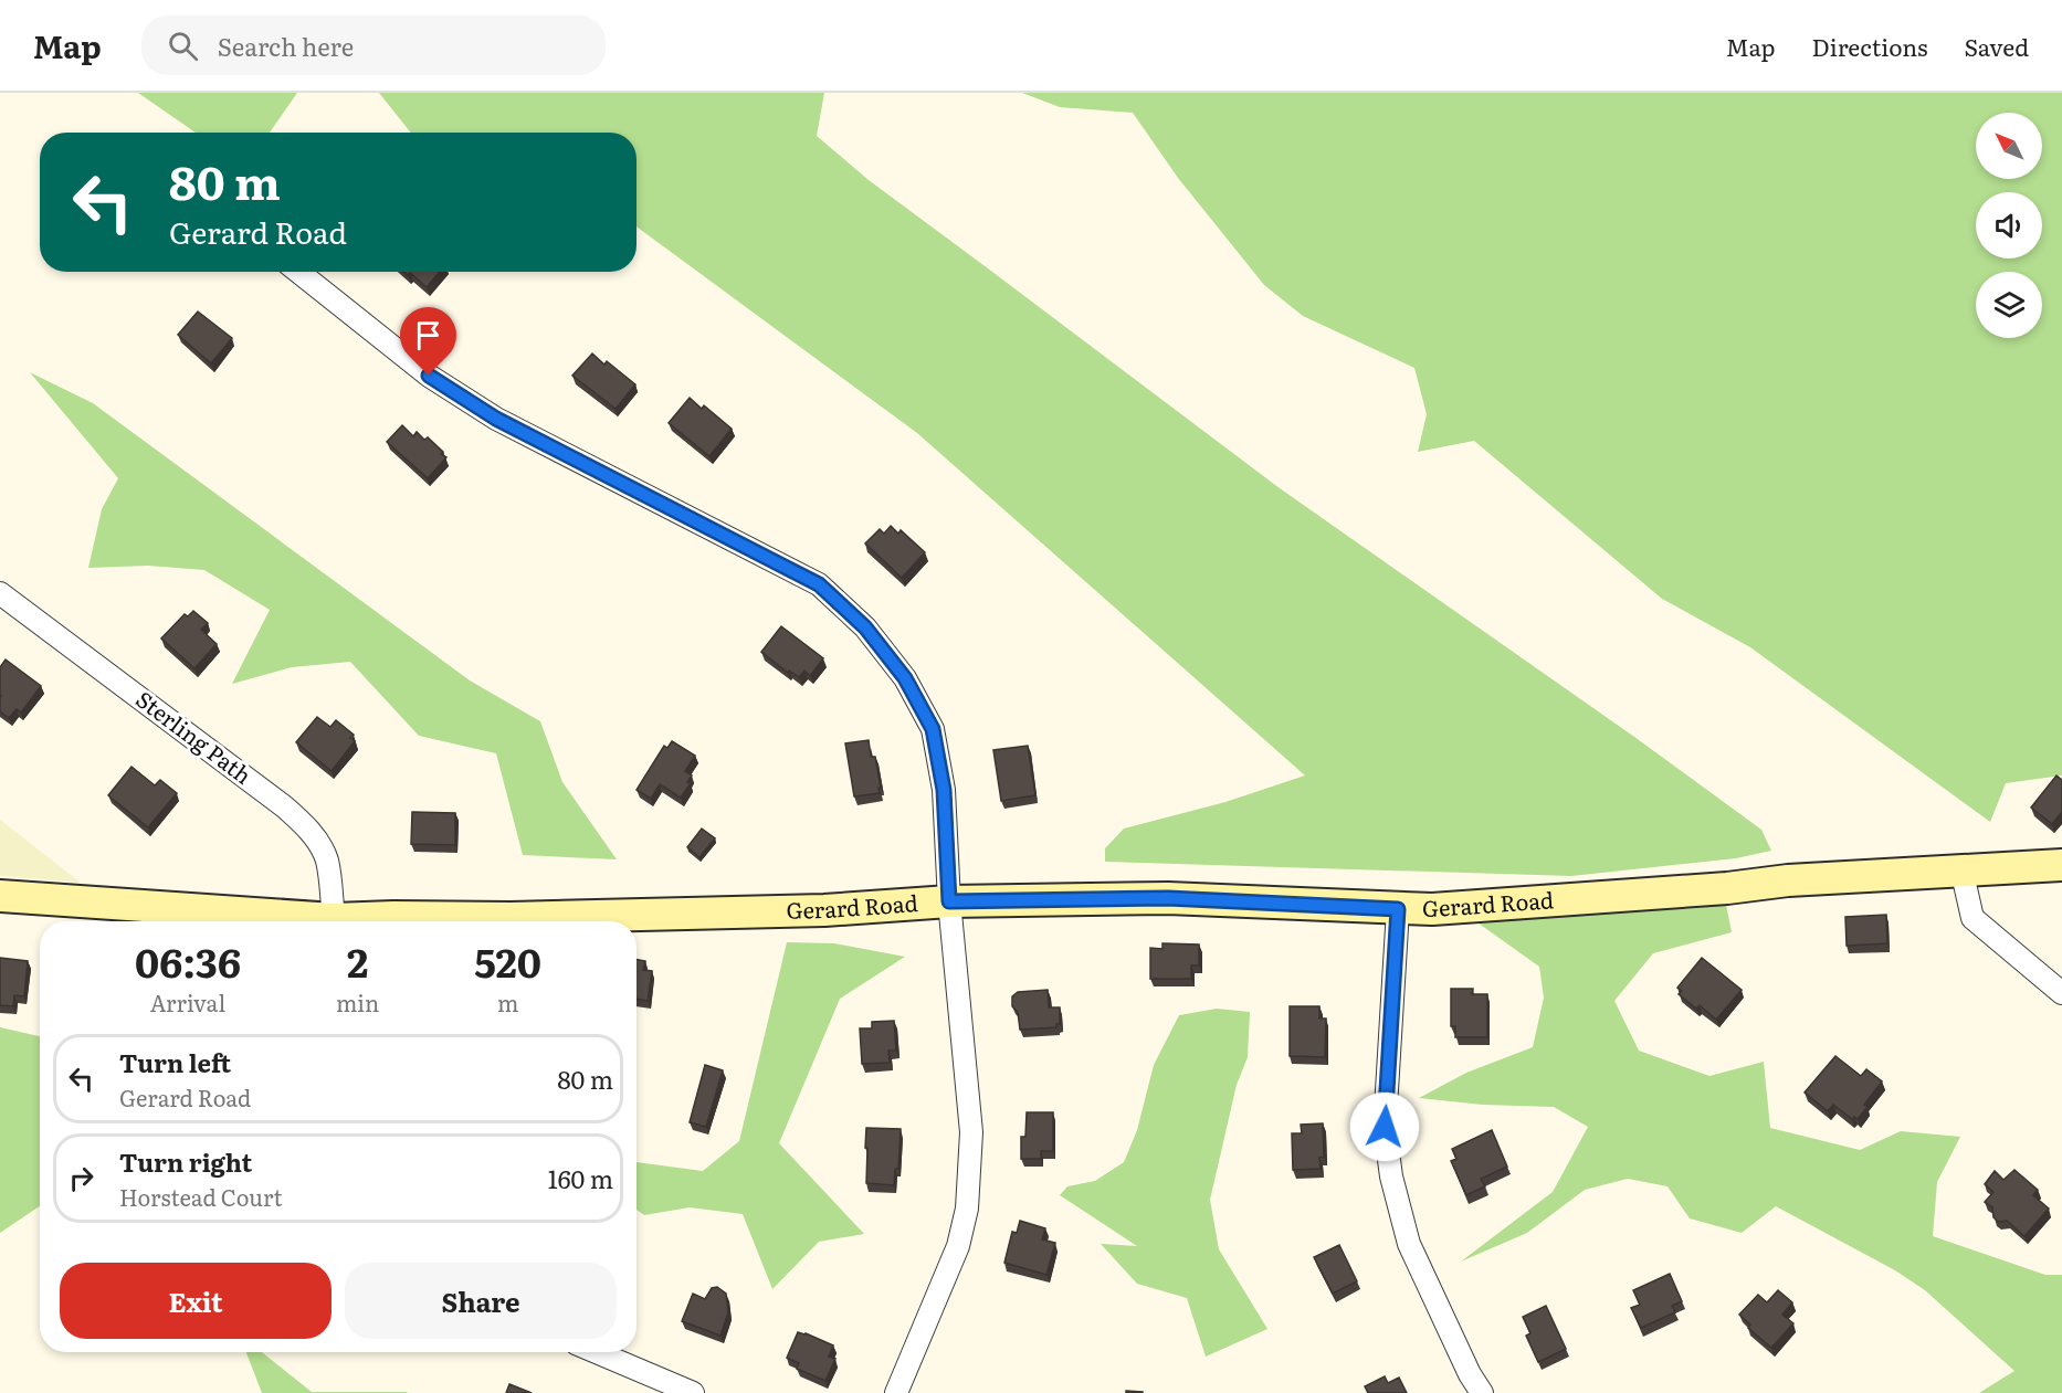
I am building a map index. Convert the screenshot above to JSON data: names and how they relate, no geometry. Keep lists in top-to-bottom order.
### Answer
{
  "streets": {
    "street": ["Sterling Path", "Gerard Road"]
  },
  "crossings": [
    ["Sterling Path", "Gerard Road"]
  ],
  "north": "top left",
  "page": {
    "header": "Map",
    "search": "Search here",
    "nav": ["Map", "Directions", "Saved"],
    "turn": ["80 m", "Gerard Road"],
    "eta": [
      "06:36",
      "Arrival",
      "2",
      "min",
      "520",
      "m"
    ],
    "list": [
      {
        "name": "Turn left",
        "note": "Gerard Road",
        "value": "80 m"
      },
      {
        "name": "Turn right",
        "note": "Horstead Court",
        "value": "160 m"
      }
    ],
    "buttons": ["Exit", "Share"]
  }
}
